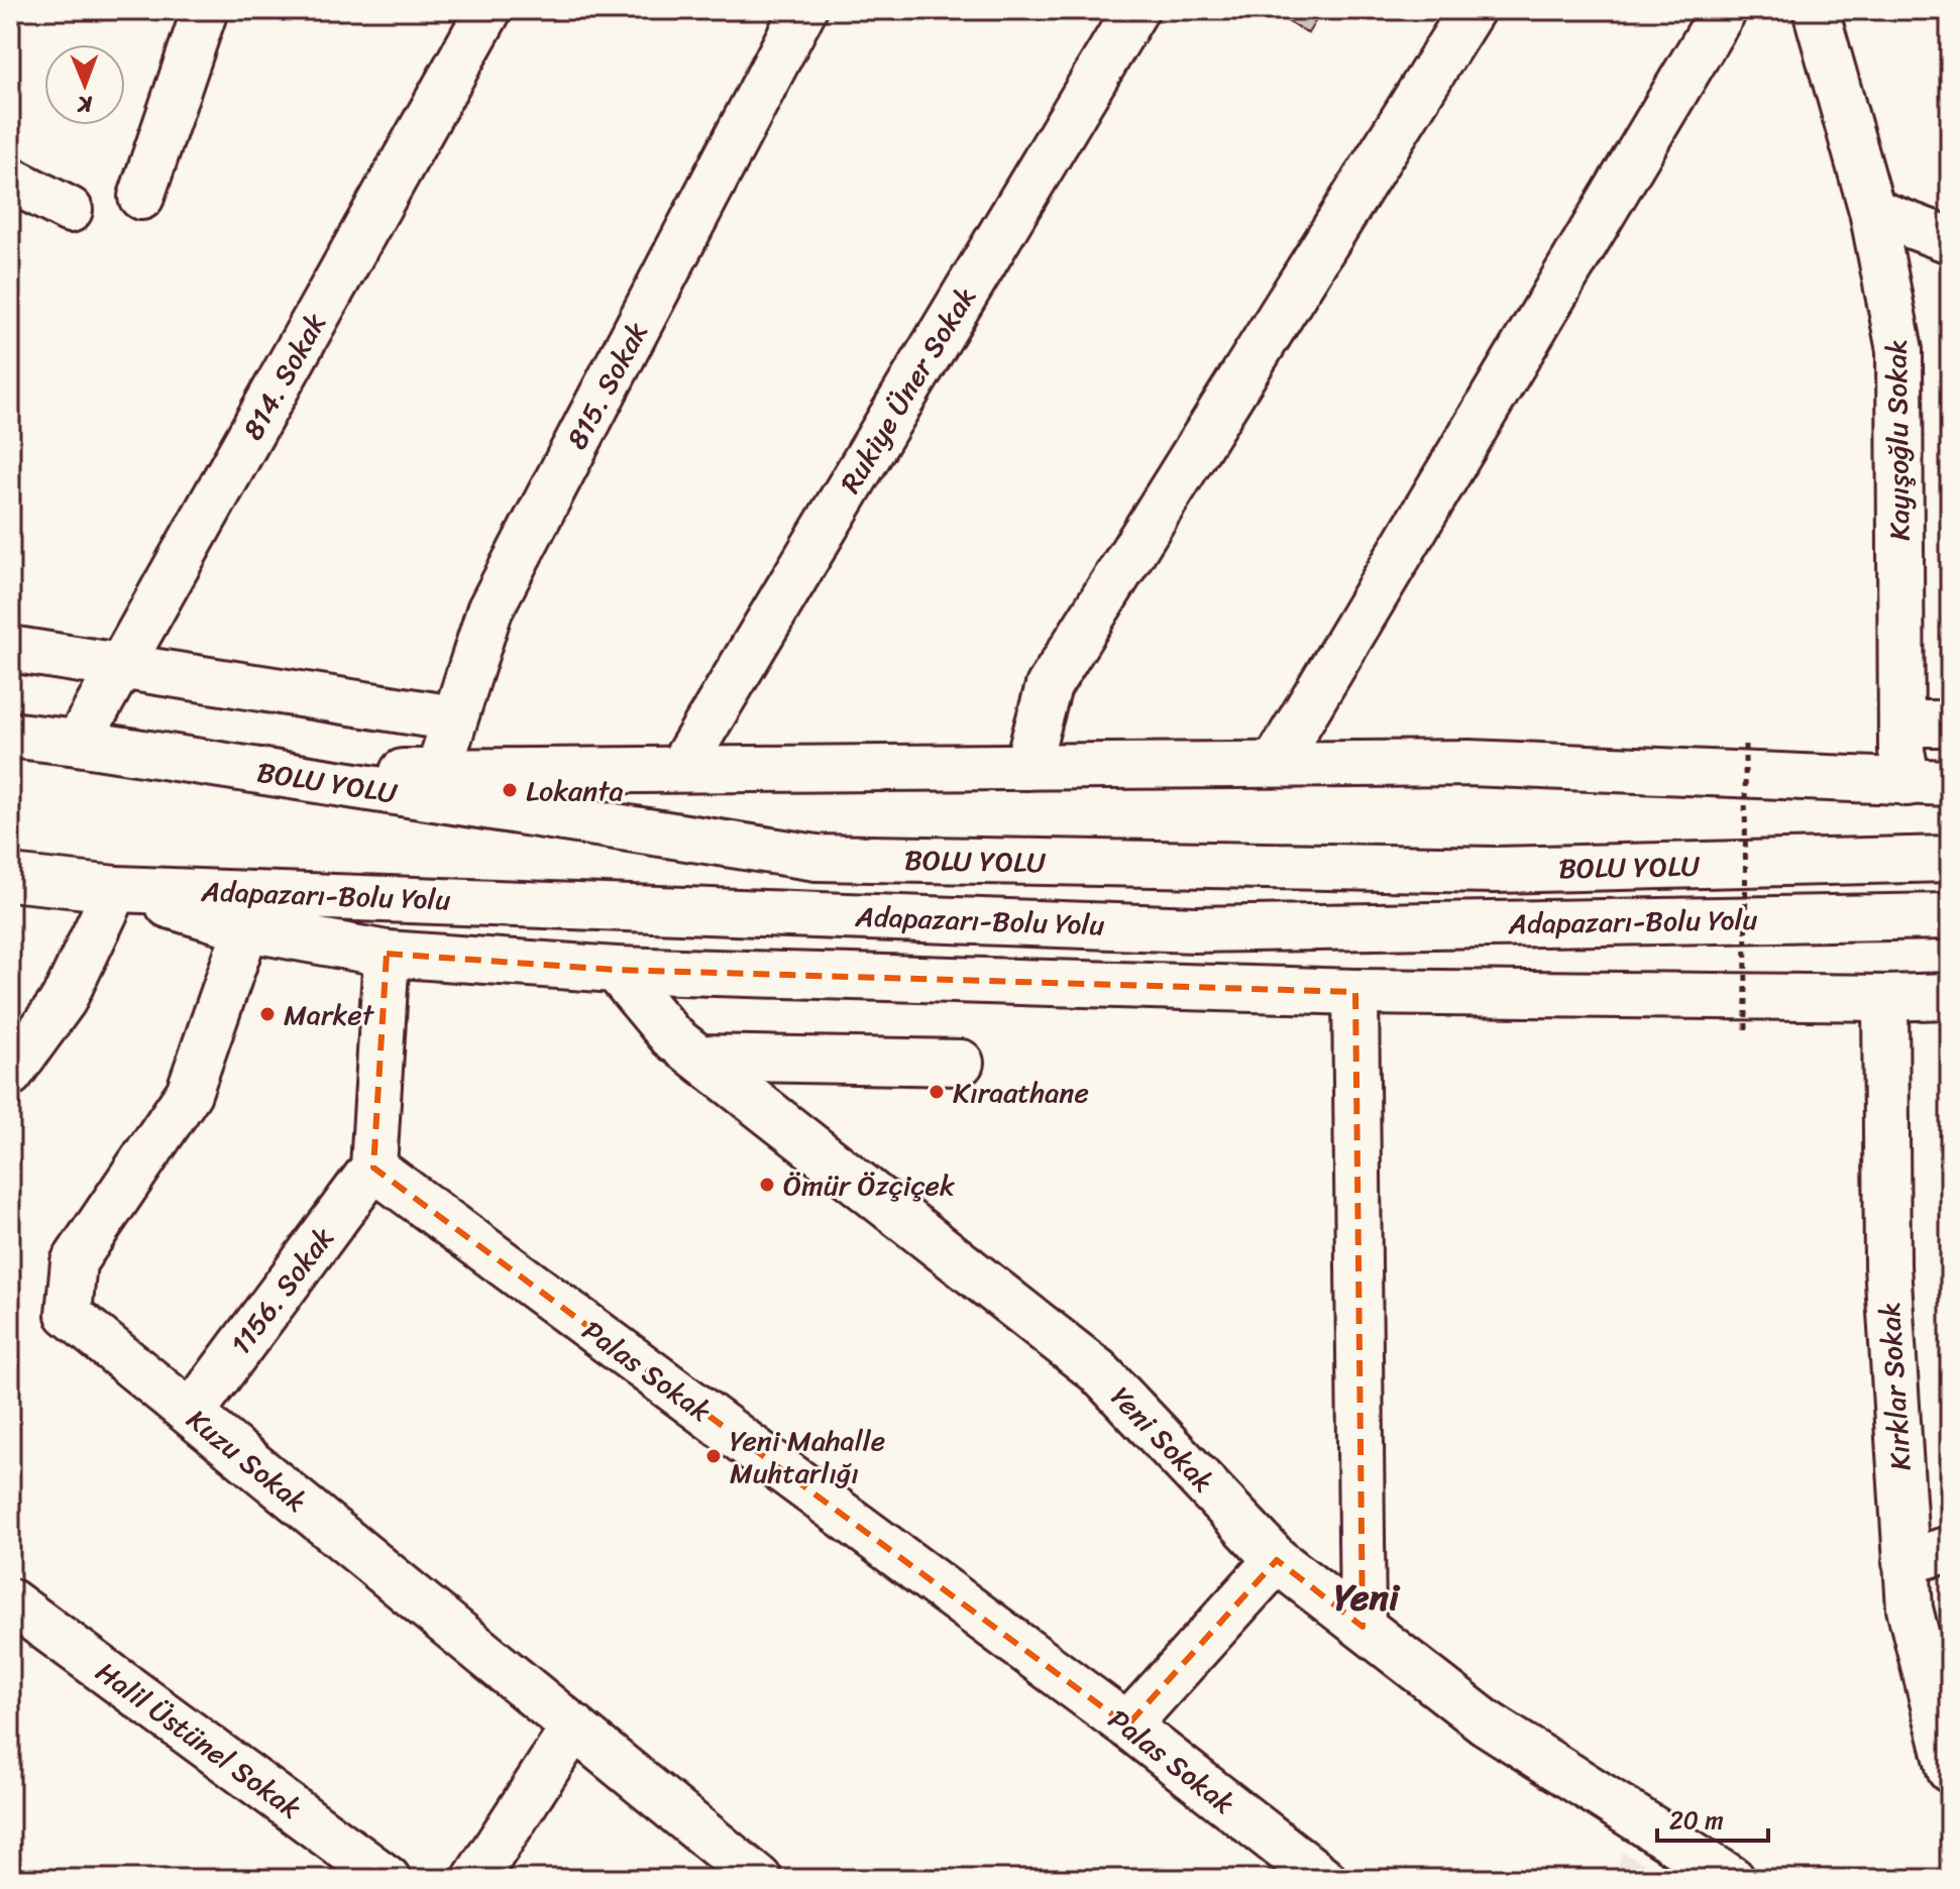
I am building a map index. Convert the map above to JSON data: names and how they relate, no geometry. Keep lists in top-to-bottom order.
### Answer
{
  "streets": {
    "main road": [
      "814. Sokak",
      "815. Sokak",
      "Rukiye Üner Sokak",
      "Kayışoğlu Sokak",
      "BOLU YOLU",
      "Adapazarı-Bolu Yolu",
      "1156. Sokak",
      "Palas Sokak",
      "Kırklar Sokak",
      "Yeni Sokak",
      "Kuzu Sokak",
      "Halil Üstünel Sokak"
    ]
  },
  "crossings": [
    ["814. Sokak", "BOLU YOLU"],
    ["1156. Sokak", "Palas Sokak"],
    ["1156. Sokak", "Kuzu Sokak"]
  ],
  "districts": ["Yeni"],
  "places": [
    "Lokanta",
    "Market",
    "Kıraathane",
    "Ömür Özçiçek",
    "Yeni Mahalle Muhtarlığı"
  ],
  "scale_bar": "20 m",
  "north": "bottom"
}
